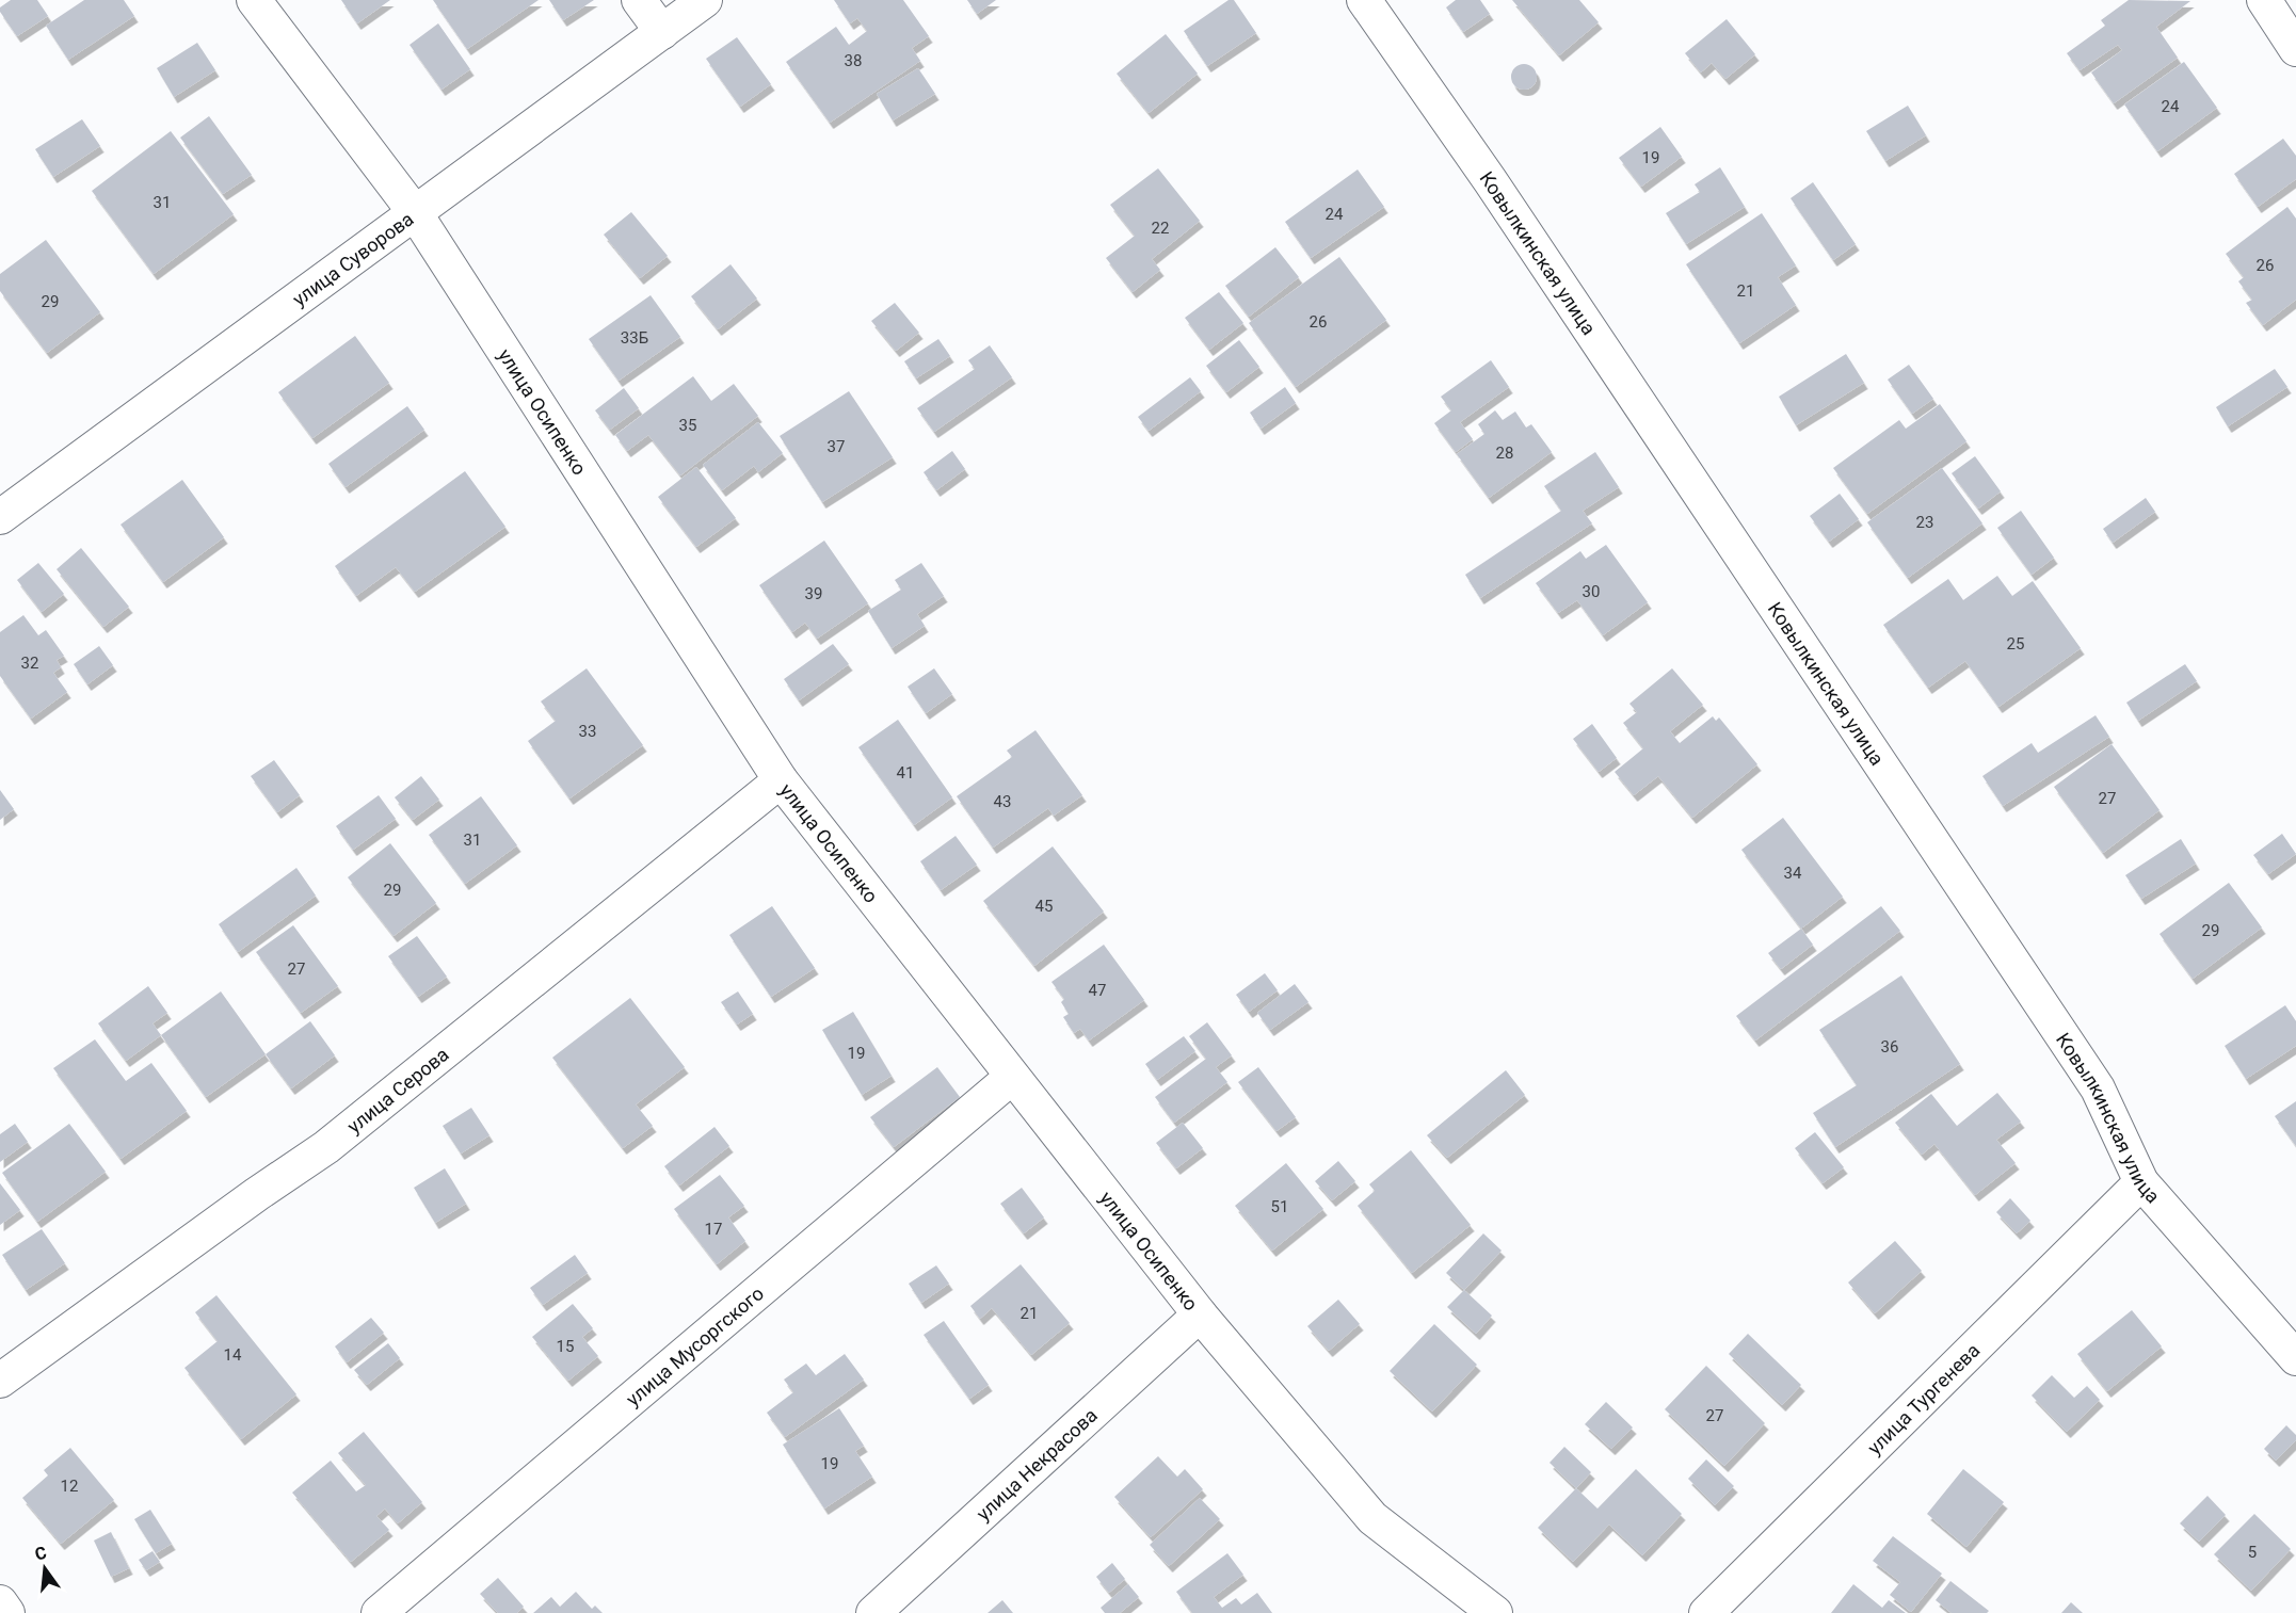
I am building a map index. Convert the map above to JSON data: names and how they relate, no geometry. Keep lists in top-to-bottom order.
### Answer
{
  "streets": {
    "street": [
      "Ковылкинская улица",
      "улица Суворова",
      "улица Осипенко",
      "улица Серова",
      "улица Мусоргского",
      "улица Тургенева",
      "улица Некрасова"
    ]
  },
  "crossings": [
    ["Ковылкинская улица", "улица Тургенева"],
    ["улица Суворова", "улица Осипенко"],
    ["улица Осипенко", "улица Серова"],
    ["улица Осипенко", "улица Мусоргского"],
    ["улица Осипенко", "улица Некрасова"]
  ],
  "house_numbers": [
    "38",
    "24",
    "19",
    "31",
    "24",
    "22",
    "26",
    "21",
    "29",
    "26",
    "33Б",
    "35",
    "37",
    "28",
    "23",
    "30",
    "39",
    "25",
    "32",
    "33",
    "41",
    "27",
    "43",
    "31",
    "34",
    "29",
    "45",
    "29",
    "27",
    "47",
    "36",
    "19",
    "51",
    "17",
    "21",
    "15",
    "14",
    "27",
    "19",
    "12",
    "5"
  ],
  "north": "top"
}
